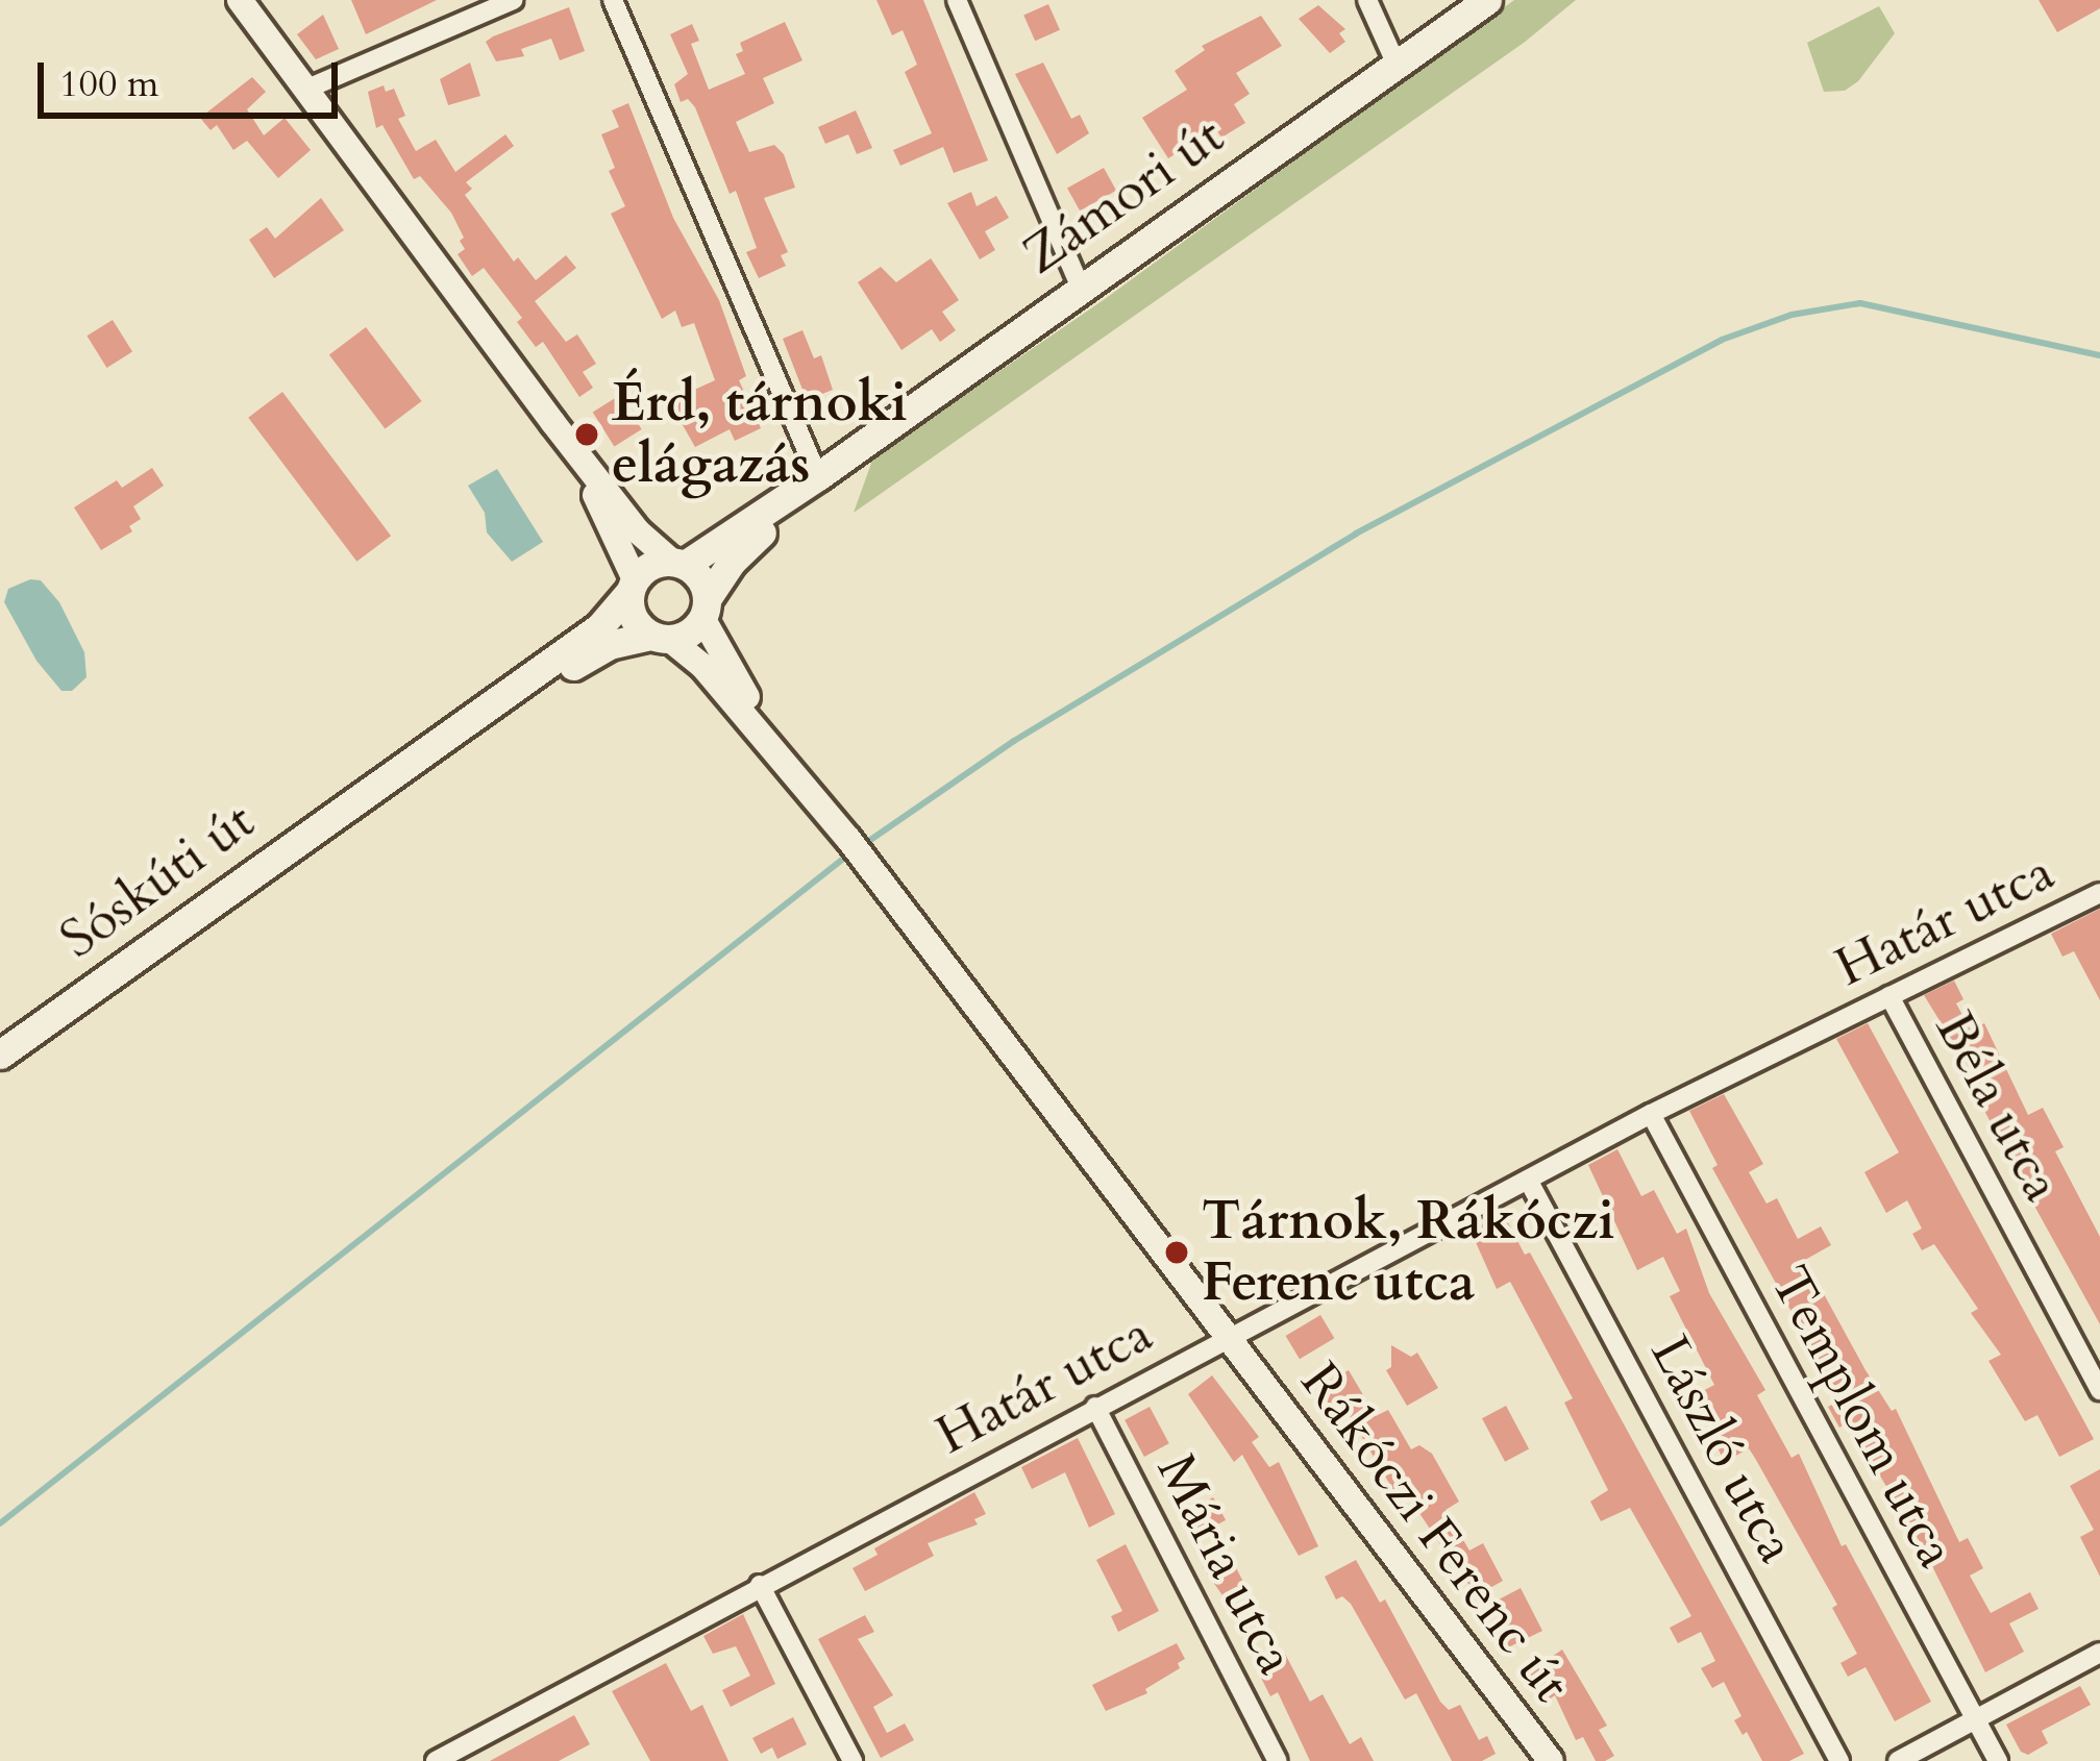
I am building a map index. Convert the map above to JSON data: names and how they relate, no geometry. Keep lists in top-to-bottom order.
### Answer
{
  "streets": {
    "main road": ["Zámori út", "Sóskúti út"],
    "street": [
      "Határ utca",
      "Béla utca",
      "Templom utca",
      "László utca",
      "Rákóczi Ferenc út",
      "Mária utca"
    ]
  },
  "crossings": [
    ["Zámori út", "Sóskúti út"],
    ["Határ utca", "Béla utca"],
    ["Határ utca", "Templom utca"],
    ["Határ utca", "László utca"],
    ["Határ utca", "Rákóczi Ferenc út"],
    ["Határ utca", "Mária utca"]
  ],
  "places": ["Érd, tárnoki elágazás", "Tárnok, Rákóczi Ferenc utca"],
  "scale_bar": "100 m"
}
